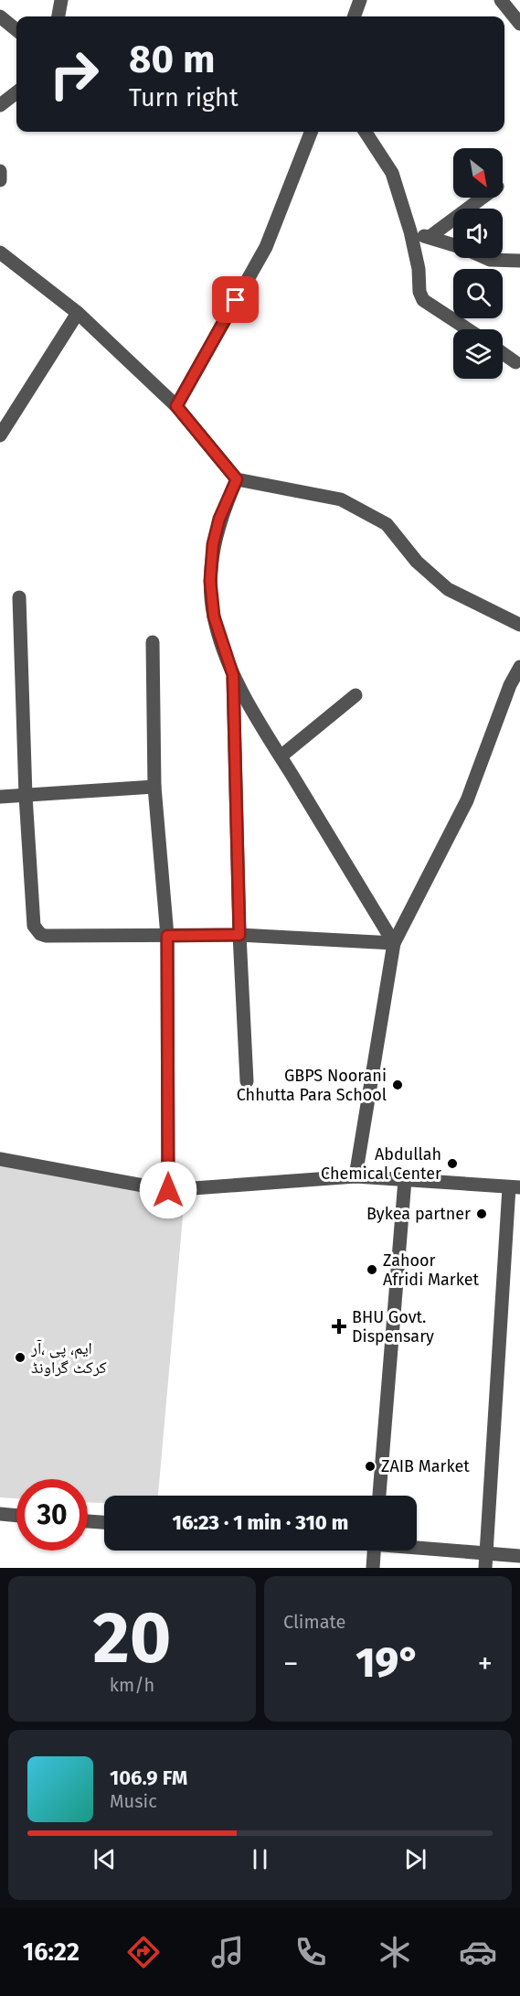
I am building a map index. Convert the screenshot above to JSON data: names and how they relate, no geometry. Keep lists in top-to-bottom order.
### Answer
{
  "places": {
    "other": [
      "GBPS Noorani Chhutta Para School",
      "Abdullah Chemical Center",
      "Bykea partner",
      "Zahoor Afridi Market",
      "ایم، پی ،آر کرکٹ گراونڈ",
      "ZAIB Market"
    ],
    "health": ["BHU Govt. Dispensary"]
  },
  "north": "bottom right",
  "page": {
    "turn": ["80 m", "Turn right"],
    "limit": "30",
    "trip": "16:23 · 1 min · 310 m",
    "tile": [
      ["20", "km/h"],
      "Climate"
    ],
    "heat": ["−", "19°", "+"],
    "song": ["106.9 FM", "Music"],
    "tabs": "16:22"
  }
}
